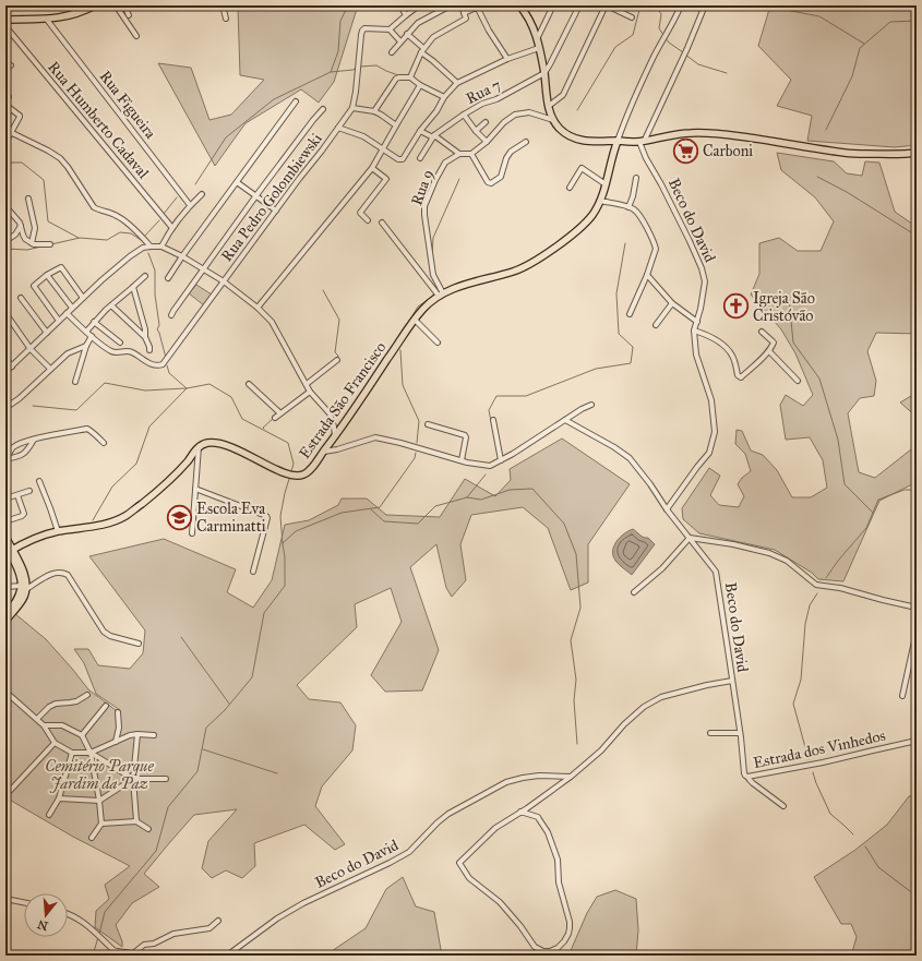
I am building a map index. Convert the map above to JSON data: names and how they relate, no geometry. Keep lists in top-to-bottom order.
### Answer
{
  "streets": {
    "main road": ["Estrada São Francisco"],
    "street": [
      "Rua 7",
      "Rua Figueira",
      "Rua Humberto Cadaval",
      "Rua 9",
      "Rua Pedro Golombiewski",
      "Beco do David",
      "Estrada dos Vinhedos"
    ]
  },
  "crossings": [
    ["Rua 9", "Estrada São Francisco"],
    ["Beco do David", "Estrada dos Vinhedos"]
  ],
  "parks": ["Cemitério Parque Jardim da Paz"],
  "places": {
    "supermarket": ["Carboni"],
    "church": ["Igreja São Cristóvão"],
    "school or university": ["Escola Eva Carminatti"]
  },
  "north": "bottom"
}
